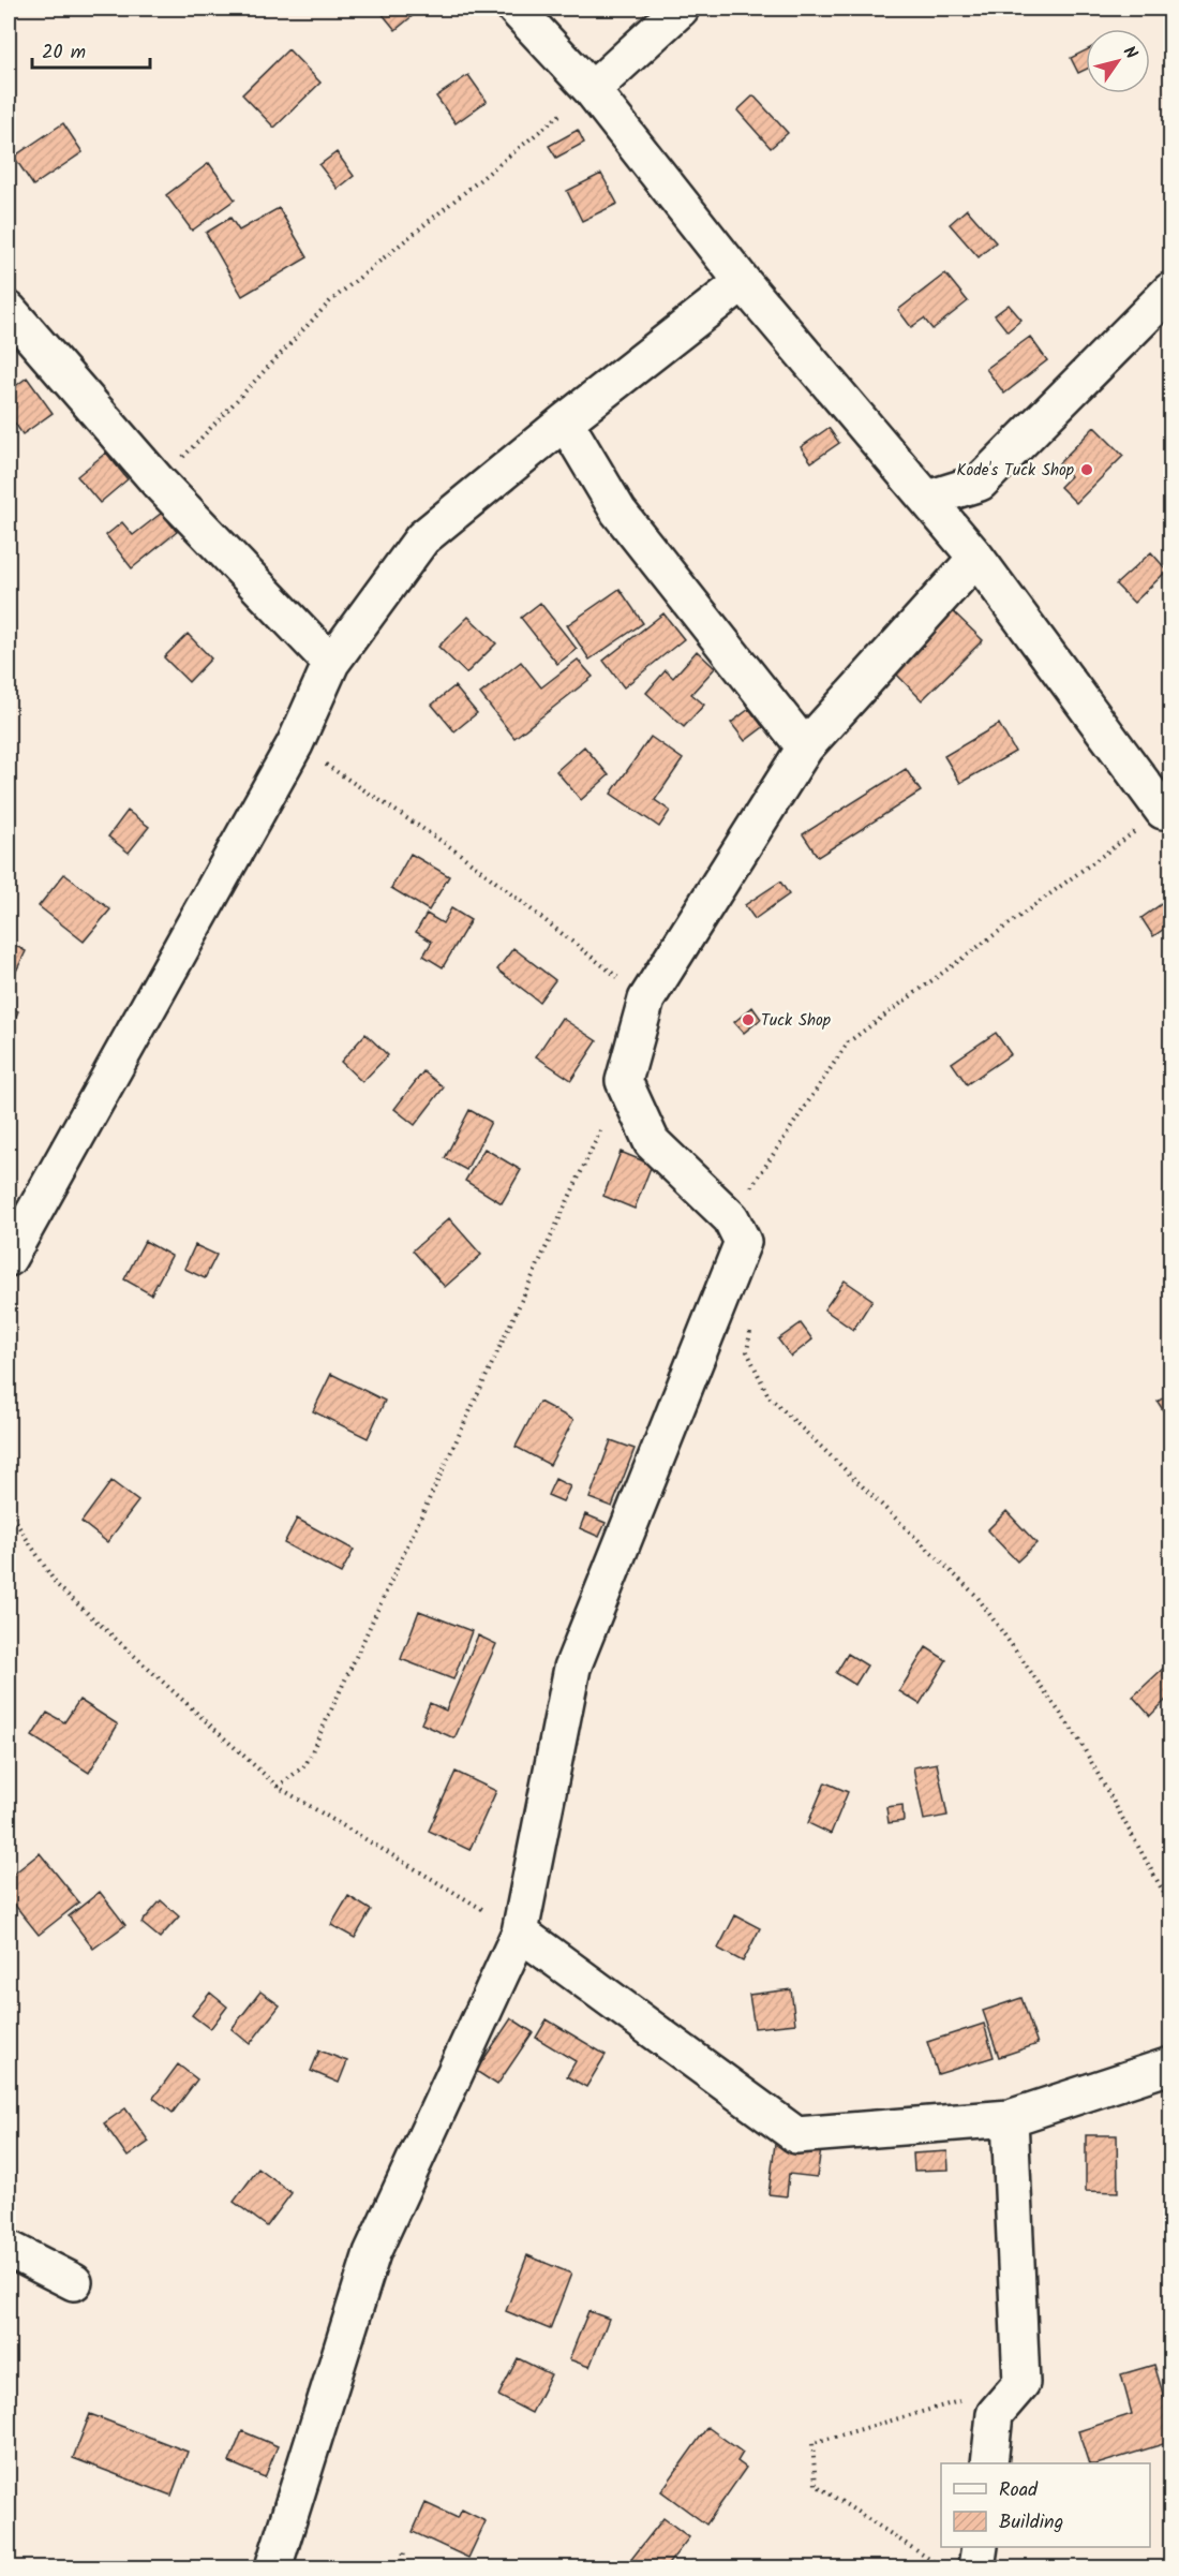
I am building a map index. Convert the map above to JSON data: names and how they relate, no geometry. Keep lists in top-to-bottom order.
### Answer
{
  "places": ["Kode's Tuck Shop", "Tuck Shop"],
  "legend": ["Road", "Building"],
  "scale_bar": "20 m",
  "north": "top right"
}
